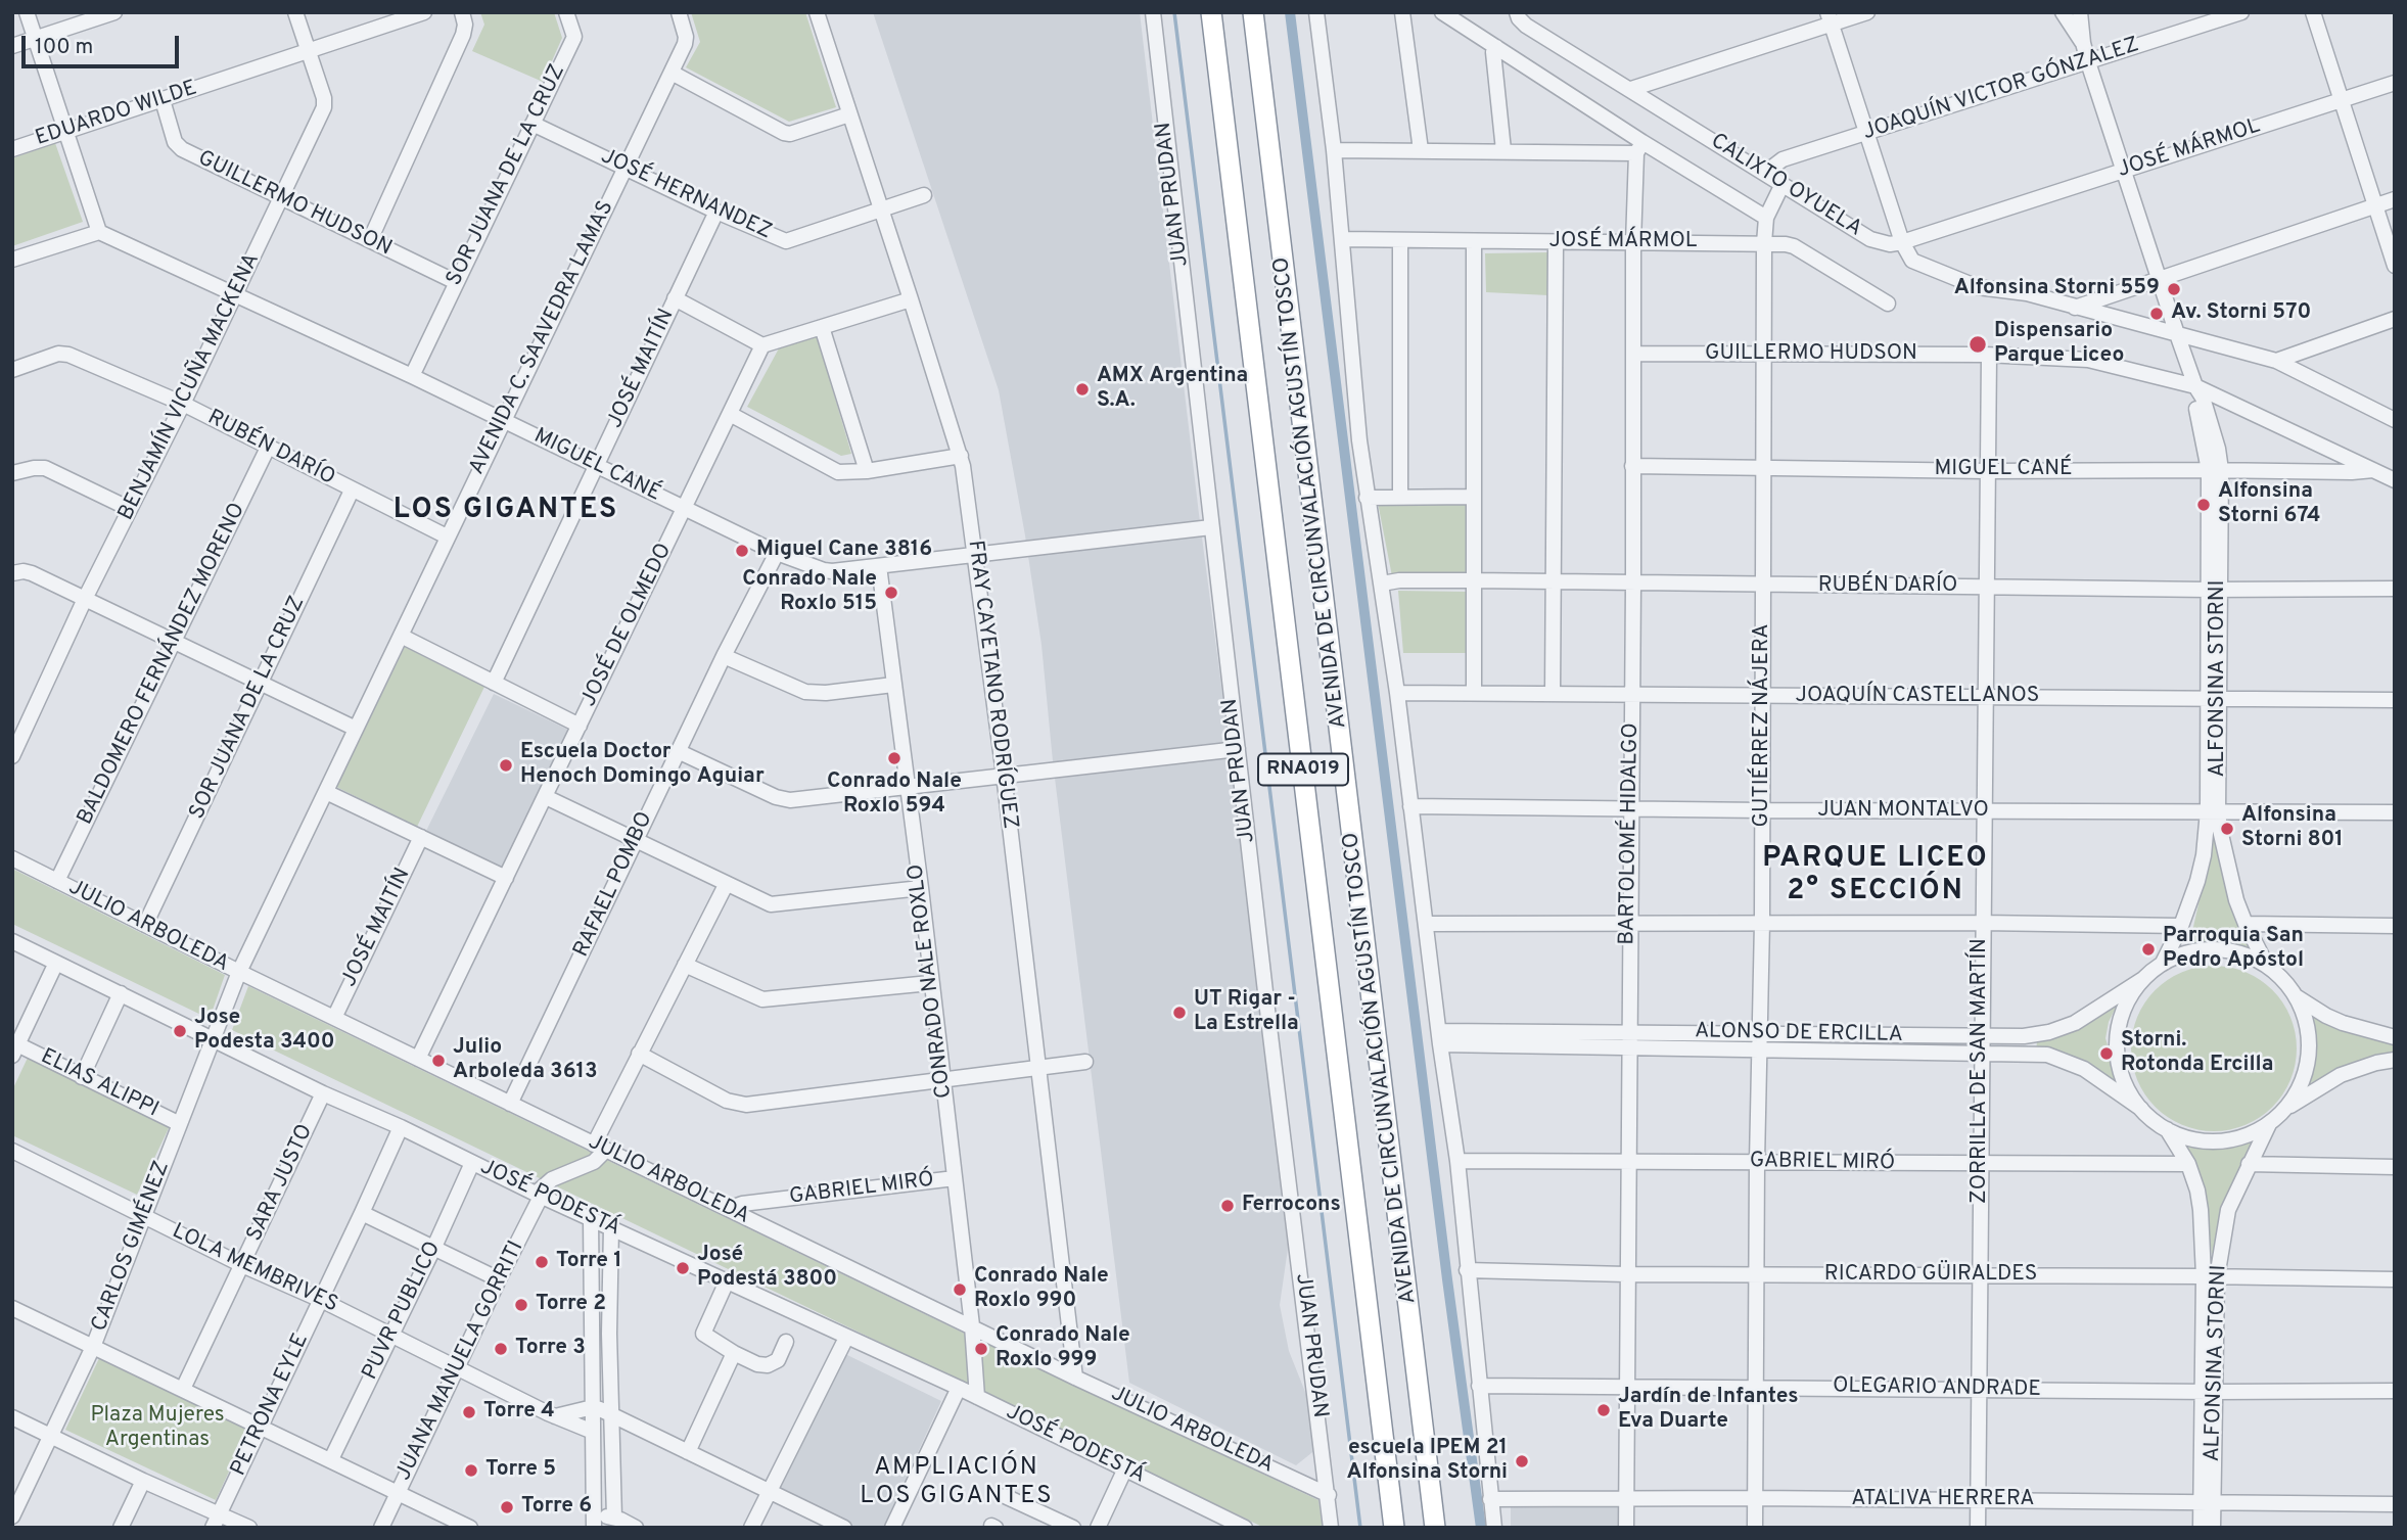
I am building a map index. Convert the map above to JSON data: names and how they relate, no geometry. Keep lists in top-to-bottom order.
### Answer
{
  "streets": {
    "highway": ["AVENIDA DE CIRCUNVALACIÓN AGUSTÍN TOSCO", "RNA019"],
    "street": [
      "JOAQUÍN VICTOR GÓNZALEZ",
      "EDUARDO WILDE",
      "JOSÉ MÁRMOL",
      "SOR JUANA DE LA CRUZ",
      "CALIXTO OYUELA",
      "JUAN PRUDAN",
      "JOSÉ HERNANDEZ",
      "GUILLERMO HUDSON",
      "AVENIDA C. SAAVEDRA LAMAS",
      "JOSÉ MAITÍN",
      "BENJAMÍN VICUÑA MACKENA",
      "RUBÉN DARÍO",
      "MIGUEL CANÉ",
      "JOSÉ DE OLMEDO",
      "BALDOMERO FERNÁNDEZ MORENO",
      "ALFONSINA STORNI",
      "FRAY CAYETANO RODRÍGUEZ",
      "JOAQUÍN CASTELLANOS",
      "GUTIÉRREZ NÁJERA",
      "JUAN MONTALVO",
      "BARTOLOMÉ HIDALGO",
      "RAFAEL POMBO",
      "JULIO ARBOLEDA",
      "CONRADO NALE ROXLO",
      "ALONSO DE ERCILLA",
      "ZORRILLA DE SAN MARTÍN",
      "ELIAS ALIPPI",
      "GABRIEL MIRÓ",
      "SARA JUSTO",
      "JOSÉ PODESTÁ",
      "CARLOS GIMÉNEZ",
      "LOLA MEMBRIVES",
      "RICARDO GÜIRALDES",
      "PUVR PUBLICO",
      "JUANA MANUELA GORRITI",
      "OLEGARIO ANDRADE",
      "PETRONA EYLE",
      "ATALIVA HERRERA"
    ]
  },
  "crossings": [
    ["JOAQUÍN VICTOR GÓNZALEZ", "CALIXTO OYUELA"],
    ["JOAQUÍN VICTOR GÓNZALEZ", "ALFONSINA STORNI"],
    ["EDUARDO WILDE", "GUILLERMO HUDSON"],
    ["EDUARDO WILDE", "BENJAMÍN VICUÑA MACKENA"],
    ["JOSÉ MÁRMOL", "CALIXTO OYUELA"],
    ["JOSÉ MÁRMOL", "ALFONSINA STORNI"],
    ["JOSÉ MÁRMOL", "GUTIÉRREZ NÁJERA"],
    ["JOSÉ MÁRMOL", "BARTOLOMÉ HIDALGO"],
    ["SOR JUANA DE LA CRUZ", "JOSÉ HERNANDEZ"],
    ["SOR JUANA DE LA CRUZ", "GUILLERMO HUDSON"],
    ["SOR JUANA DE LA CRUZ", "RUBÉN DARÍO"],
    ["SOR JUANA DE LA CRUZ", "MIGUEL CANÉ"],
    ["SOR JUANA DE LA CRUZ", "JULIO ARBOLEDA"],
    ["CALIXTO OYUELA", "GUTIÉRREZ NÁJERA"],
    ["CALIXTO OYUELA", "BARTOLOMÉ HIDALGO"],
    ["JUAN PRUDAN", "MIGUEL CANÉ"],
    ["JUAN PRUDAN", "JULIO ARBOLEDA"],
    ["JOSÉ HERNANDEZ", "AVENIDA C. SAAVEDRA LAMAS"],
    ["JOSÉ HERNANDEZ", "JOSÉ MAITÍN"],
    ["JOSÉ HERNANDEZ", "FRAY CAYETANO RODRÍGUEZ"],
    ["GUILLERMO HUDSON", "BENJAMÍN VICUÑA MACKENA"],
    ["GUILLERMO HUDSON", "GUTIÉRREZ NÁJERA"],
    ["GUILLERMO HUDSON", "BARTOLOMÉ HIDALGO"],
    ["GUILLERMO HUDSON", "ZORRILLA DE SAN MARTÍN"],
    ["AVENIDA C. SAAVEDRA LAMAS", "RUBÉN DARÍO"],
    ["AVENIDA C. SAAVEDRA LAMAS", "MIGUEL CANÉ"],
    ["AVENIDA C. SAAVEDRA LAMAS", "JULIO ARBOLEDA"],
    ["AVENIDA C. SAAVEDRA LAMAS", "CARLOS GIMÉNEZ"],
    ["JOSÉ MAITÍN", "MIGUEL CANÉ"],
    ["JOSÉ MAITÍN", "JULIO ARBOLEDA"],
    ["BENJAMÍN VICUÑA MACKENA", "RUBÉN DARÍO"],
    ["BENJAMÍN VICUÑA MACKENA", "MIGUEL CANÉ"],
    ["RUBÉN DARÍO", "BALDOMERO FERNÁNDEZ MORENO"],
    ["RUBÉN DARÍO", "ALFONSINA STORNI"],
    ["RUBÉN DARÍO", "GUTIÉRREZ NÁJERA"],
    ["RUBÉN DARÍO", "BARTOLOMÉ HIDALGO"],
    ["RUBÉN DARÍO", "ZORRILLA DE SAN MARTÍN"],
    ["MIGUEL CANÉ", "JOSÉ DE OLMEDO"],
    ["MIGUEL CANÉ", "ALFONSINA STORNI"],
    ["MIGUEL CANÉ", "FRAY CAYETANO RODRÍGUEZ"],
    ["MIGUEL CANÉ", "GUTIÉRREZ NÁJERA"],
    ["MIGUEL CANÉ", "BARTOLOMÉ HIDALGO"],
    ["MIGUEL CANÉ", "RAFAEL POMBO"],
    ["MIGUEL CANÉ", "CONRADO NALE ROXLO"],
    ["MIGUEL CANÉ", "ZORRILLA DE SAN MARTÍN"],
    ["JOSÉ DE OLMEDO", "JULIO ARBOLEDA"],
    ["BALDOMERO FERNÁNDEZ MORENO", "JULIO ARBOLEDA"],
    ["ALFONSINA STORNI", "JOAQUÍN CASTELLANOS"],
    ["ALFONSINA STORNI", "JUAN MONTALVO"],
    ["ALFONSINA STORNI", "ALONSO DE ERCILLA"],
    ["ALFONSINA STORNI", "GABRIEL MIRÓ"],
    ["ALFONSINA STORNI", "RICARDO GÜIRALDES"],
    ["ALFONSINA STORNI", "OLEGARIO ANDRADE"],
    ["ALFONSINA STORNI", "ATALIVA HERRERA"],
    ["FRAY CAYETANO RODRÍGUEZ", "JULIO ARBOLEDA"],
    ["JOAQUÍN CASTELLANOS", "GUTIÉRREZ NÁJERA"],
    ["JOAQUÍN CASTELLANOS", "BARTOLOMÉ HIDALGO"],
    ["JOAQUÍN CASTELLANOS", "ZORRILLA DE SAN MARTÍN"],
    ["GUTIÉRREZ NÁJERA", "JUAN MONTALVO"],
    ["GUTIÉRREZ NÁJERA", "ALONSO DE ERCILLA"],
    ["GUTIÉRREZ NÁJERA", "GABRIEL MIRÓ"],
    ["GUTIÉRREZ NÁJERA", "RICARDO GÜIRALDES"],
    ["GUTIÉRREZ NÁJERA", "OLEGARIO ANDRADE"],
    ["GUTIÉRREZ NÁJERA", "ATALIVA HERRERA"],
    ["JUAN MONTALVO", "BARTOLOMÉ HIDALGO"],
    ["JUAN MONTALVO", "ZORRILLA DE SAN MARTÍN"],
    ["BARTOLOMÉ HIDALGO", "ALONSO DE ERCILLA"],
    ["BARTOLOMÉ HIDALGO", "GABRIEL MIRÓ"],
    ["BARTOLOMÉ HIDALGO", "RICARDO GÜIRALDES"],
    ["BARTOLOMÉ HIDALGO", "OLEGARIO ANDRADE"],
    ["BARTOLOMÉ HIDALGO", "ATALIVA HERRERA"],
    ["RAFAEL POMBO", "JULIO ARBOLEDA"],
    ["JULIO ARBOLEDA", "CONRADO NALE ROXLO"],
    ["JULIO ARBOLEDA", "GABRIEL MIRÓ"],
    ["JULIO ARBOLEDA", "CARLOS GIMÉNEZ"],
    ["CONRADO NALE ROXLO", "GABRIEL MIRÓ"],
    ["CONRADO NALE ROXLO", "JOSÉ PODESTÁ"],
    ["ALONSO DE ERCILLA", "ZORRILLA DE SAN MARTÍN"],
    ["ZORRILLA DE SAN MARTÍN", "GABRIEL MIRÓ"],
    ["ZORRILLA DE SAN MARTÍN", "RICARDO GÜIRALDES"],
    ["ZORRILLA DE SAN MARTÍN", "OLEGARIO ANDRADE"],
    ["ZORRILLA DE SAN MARTÍN", "ATALIVA HERRERA"],
    ["ELIAS ALIPPI", "CARLOS GIMÉNEZ"],
    ["SARA JUSTO", "JOSÉ PODESTÁ"],
    ["SARA JUSTO", "LOLA MEMBRIVES"],
    ["JOSÉ PODESTÁ", "CARLOS GIMÉNEZ"],
    ["JOSÉ PODESTÁ", "PUVR PUBLICO"],
    ["JOSÉ PODESTÁ", "JUANA MANUELA GORRITI"],
    ["JOSÉ PODESTÁ", "PETRONA EYLE"],
    ["CARLOS GIMÉNEZ", "LOLA MEMBRIVES"],
    ["LOLA MEMBRIVES", "PUVR PUBLICO"],
    ["LOLA MEMBRIVES", "JUANA MANUELA GORRITI"],
    ["LOLA MEMBRIVES", "PETRONA EYLE"]
  ],
  "districts": ["LOS GIGANTES", "PARQUE LICEO 2° SECCIÓN", "AMPLIACIÓN LOS GIGANTES"],
  "parks": ["Plaza Mujeres Argentinas"],
  "places": [
    "Alfonsina Storni 559",
    "Av. Storni 570",
    "Dispensario Parque Liceo",
    "AMX Argentina S.A.",
    "Alfonsina Storni 674",
    "Miguel Cane 3816",
    "Conrado Nale Roxlo 515",
    "Conrado Nale Roxlo 594",
    "Escuela Doctor Henoch Domingo Aguiar",
    "Alfonsina Storni 801",
    "Parroquia San Pedro Apóstol",
    "UT Rigar - La Estrella",
    "Jose Podesta 3400",
    "Storni. Rotonda Ercilla",
    "Julio Arboleda 3613",
    "Ferrocons",
    "Torre 1",
    "José Podestá 3800",
    "Conrado Nale Roxlo 990",
    "Torre 2",
    "Torre 3",
    "Conrado Nale Roxlo 999",
    "Jardín de Infantes Eva Duarte",
    "Torre 4",
    "escuela IPEM 21 Alfonsina Storni",
    "Torre 5",
    "Torre 6"
  ],
  "scale_bar": "100 m"
}
